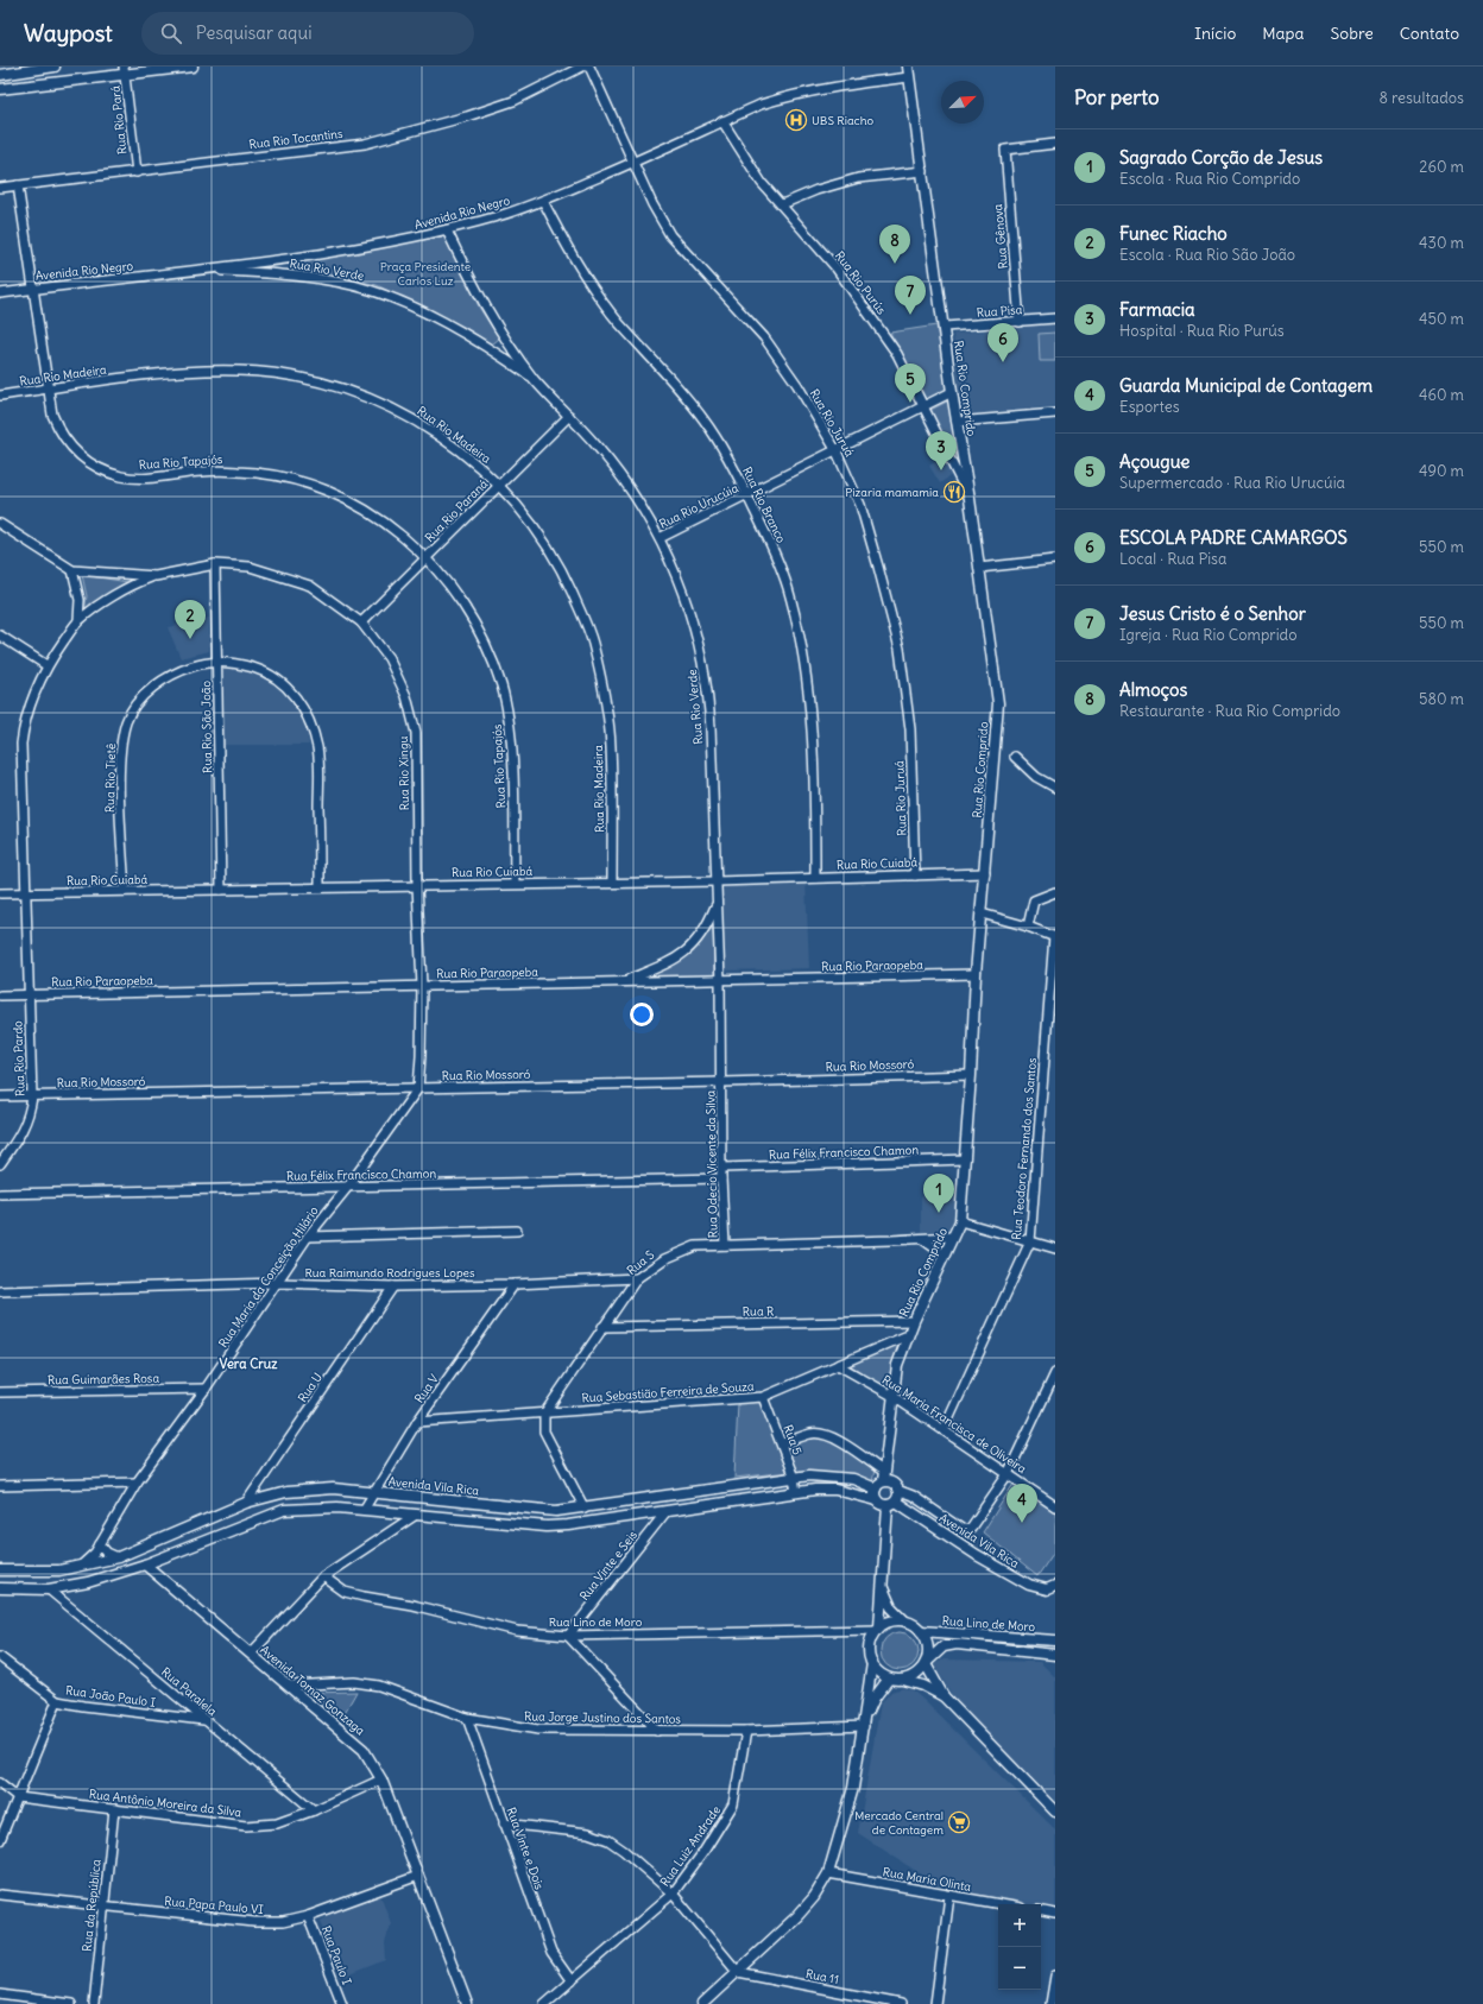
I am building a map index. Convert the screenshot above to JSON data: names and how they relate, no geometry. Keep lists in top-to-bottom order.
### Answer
{
  "streets": {
    "street": [
      "Rua Rio Pará",
      "Rua Rio Tocantins",
      "Avenida Rio Negro",
      "Rua Gênova",
      "Rua Rio Verde",
      "Rua Rio Purús",
      "Rua Pisa",
      "Rua Rio Madeira",
      "Rua Rio Comprido",
      "Rua Rio Juruá",
      "Rua Rio Tapajós",
      "Rua Rio Branco",
      "Rua Rio Urucúia",
      "Rua Rio Paraná",
      "Rua Rio São João",
      "Rua Rio Xingu",
      "Rua Rio Tietê",
      "Rua Rio Cuiabá",
      "Rua Rio Paraopeba",
      "Rua Rio Pardo",
      "Rua Rio Mossoró",
      "Rua Teodoro Fernando dos Santos",
      "Rua Félix Francisco Chamon",
      "Rua Odecio Vicente da Silva",
      "Rua S",
      "Rua Raimundo Rodrigues Lopes",
      "Rua Maria da Conceição Hilário",
      "Rua R",
      "Rua Guimarães Rosa",
      "Rua U",
      "Rua V",
      "Rua Sebastião Ferreira de Souza",
      "Rua Maria Francisca de Oliveira",
      "Rua 5",
      "Avenida Vila Rica",
      "Rua Vinte e Seis",
      "Rua Lino de Moro",
      "Avenida Tomaz Gonzaga",
      "Rua Paralela",
      "Rua João Paulo I",
      "Rua Jorge Justino dos Santos",
      "Rua Antônio Moreira da Silva",
      "Rua Luiz Andrade",
      "Rua Vinte e Dois",
      "Rua Maria Olinta",
      "Rua da República",
      "Rua Papa Paulo VI",
      "Rua Paulo I",
      "Rua 11"
    ]
  },
  "crossings": [
    ["Rua Rio Pará", "Rua Rio Tocantins"],
    ["Rua Rio Tocantins", "Rua Rio Tapajós"],
    ["Avenida Rio Negro", "Rua Rio Verde"],
    ["Avenida Rio Negro", "Rua Rio Purús"],
    ["Avenida Rio Negro", "Rua Rio Comprido"],
    ["Avenida Rio Negro", "Rua Rio Juruá"],
    ["Avenida Rio Negro", "Rua Rio Tapajós"],
    ["Avenida Rio Negro", "Rua Rio Branco"],
    ["Rua Gênova", "Rua Pisa"],
    ["Rua Rio Verde", "Rua Rio Urucúia"],
    ["Rua Rio Verde", "Rua Rio Paraná"],
    ["Rua Rio Verde", "Rua Rio Cuiabá"],
    ["Rua Rio Verde", "Rua Rio Paraopeba"],
    ["Rua Rio Verde", "Rua Rio Mossoró"],
    ["Rua Rio Verde", "Rua Odecio Vicente da Silva"],
    ["Rua Rio Purús", "Rua Rio Comprido"],
    ["Rua Rio Purús", "Rua Rio Urucúia"],
    ["Rua Pisa", "Rua Rio Comprido"],
    ["Rua Rio Madeira", "Rua Rio Tapajós"],
    ["Rua Rio Madeira", "Rua Rio Paraná"],
    ["Rua Rio Madeira", "Rua Rio Cuiabá"],
    ["Rua Rio Comprido", "Rua Rio Urucúia"],
    ["Rua Rio Comprido", "Rua Rio Cuiabá"],
    ["Rua Rio Comprido", "Rua Rio Paraopeba"],
    ["Rua Rio Comprido", "Rua Rio Mossoró"],
    ["Rua Rio Comprido", "Rua Félix Francisco Chamon"],
    ["Rua Rio Comprido", "Rua S"],
    ["Rua Rio Comprido", "Rua R"],
    ["Rua Rio Comprido", "Rua Sebastião Ferreira de Souza"],
    ["Rua Rio Comprido", "Rua Maria Francisca de Oliveira"],
    ["Rua Rio Comprido", "Avenida Vila Rica"],
    ["Rua Rio Juruá", "Rua Rio Urucúia"],
    ["Rua Rio Juruá", "Rua Rio Cuiabá"],
    ["Rua Rio Tapajós", "Rua Rio Paraná"],
    ["Rua Rio Tapajós", "Rua Rio Cuiabá"],
    ["Rua Rio Branco", "Rua Rio Urucúia"],
    ["Rua Rio Branco", "Rua Rio Cuiabá"],
    ["Rua Rio Paraná", "Rua Rio Xingu"],
    ["Rua Rio São João", "Rua Rio Xingu"],
    ["Rua Rio São João", "Rua Rio Tietê"],
    ["Rua Rio São João", "Rua Rio Cuiabá"],
    ["Rua Rio Xingu", "Rua Rio Cuiabá"],
    ["Rua Rio Xingu", "Rua Rio Paraopeba"],
    ["Rua Rio Xingu", "Rua Rio Pardo"],
    ["Rua Rio Tietê", "Rua Rio Cuiabá"],
    ["Rua Rio Cuiabá", "Rua Rio Pardo"],
    ["Rua Rio Paraopeba", "Rua Rio Pardo"],
    ["Rua Rio Pardo", "Rua Rio Mossoró"],
    ["Rua Rio Mossoró", "Rua Odecio Vicente da Silva"],
    ["Rua Rio Mossoró", "Rua Maria da Conceição Hilário"],
    ["Rua Teodoro Fernando dos Santos", "Rua Maria Francisca de Oliveira"],
    ["Rua Félix Francisco Chamon", "Rua Odecio Vicente da Silva"],
    ["Rua Félix Francisco Chamon", "Rua Maria da Conceição Hilário"],
    ["Rua Odecio Vicente da Silva", "Rua S"],
    ["Rua S", "Rua Raimundo Rodrigues Lopes"],
    ["Rua S", "Rua R"],
    ["Rua S", "Rua Sebastião Ferreira de Souza"],
    ["Rua Raimundo Rodrigues Lopes", "Rua Maria da Conceição Hilário"],
    ["Rua Raimundo Rodrigues Lopes", "Rua U"],
    ["Rua Raimundo Rodrigues Lopes", "Rua V"],
    ["Rua Maria da Conceição Hilário", "Rua Guimarães Rosa"],
    ["Rua Maria da Conceição Hilário", "Avenida Vila Rica"],
    ["Rua U", "Avenida Vila Rica"],
    ["Rua V", "Rua Sebastião Ferreira de Souza"],
    ["Rua V", "Avenida Vila Rica"],
    ["Rua Sebastião Ferreira de Souza", "Rua Maria Francisca de Oliveira"],
    ["Rua Sebastião Ferreira de Souza", "Rua 5"],
    ["Rua 5", "Avenida Vila Rica"],
    ["Rua Vinte e Seis", "Rua Lino de Moro"],
    ["Avenida Tomaz Gonzaga", "Rua Jorge Justino dos Santos"],
    ["Avenida Tomaz Gonzaga", "Rua Antônio Moreira da Silva"],
    ["Avenida Tomaz Gonzaga", "Rua Papa Paulo VI"],
    ["Rua Paralela", "Rua João Paulo I"],
    ["Rua Paralela", "Rua Antônio Moreira da Silva"],
    ["Rua Jorge Justino dos Santos", "Rua Luiz Andrade"],
    ["Rua Jorge Justino dos Santos", "Rua Vinte e Dois"],
    ["Rua Antônio Moreira da Silva", "Rua da República"],
    ["Rua Luiz Andrade", "Rua Vinte e Dois"],
    ["Rua da República", "Rua Papa Paulo VI"],
    ["Rua Papa Paulo VI", "Rua Paulo I"]
  ],
  "districts": ["Vera Cruz"],
  "parks": ["Praça Presidente Carlos Luz"],
  "places": {
    "hospital": ["UBS Riacho"],
    "restaurant": ["Pizaria mamamia"],
    "supermarket": ["Mercado Central de Contagem"]
  },
  "north": "top right",
  "page": {
    "header": "Waypost",
    "search": "Pesquisar aqui",
    "nav": [
      "Início",
      "Mapa",
      "Sobre",
      "Contato"
    ],
    "heading": ["Por perto", "8 resultados"],
    "list": [
      {
        "mark": "1",
        "name": "Sagrado Corção de Jesus",
        "note": "Escola · Rua Rio Comprido",
        "value": "260 m"
      },
      {
        "mark": "2",
        "name": "Funec Riacho",
        "note": "Escola · Rua Rio São João",
        "value": "430 m"
      },
      {
        "mark": "3",
        "name": "Farmacia",
        "note": "Hospital · Rua Rio Purús",
        "value": "450 m"
      },
      {
        "mark": "4",
        "name": "Guarda Municipal de Contagem",
        "note": "Esportes",
        "value": "460 m"
      },
      {
        "mark": "5",
        "name": "Açougue",
        "note": "Supermercado · Rua Rio Urucúia",
        "value": "490 m"
      },
      {
        "mark": "6",
        "name": "ESCOLA PADRE CAMARGOS",
        "note": "Local · Rua Pisa",
        "value": "550 m"
      },
      {
        "mark": "7",
        "name": "Jesus Cristo é o Senhor",
        "note": "Igreja · Rua Rio Comprido",
        "value": "550 m"
      },
      {
        "mark": "8",
        "name": "Almoços",
        "note": "Restaurante · Rua Rio Comprido",
        "value": "580 m"
      }
    ],
    "pins": [
      "8",
      "7",
      "6",
      "5",
      "3",
      "2",
      "1",
      "4"
    ],
    "map_buttons": ["+", "−"]
  }
}
